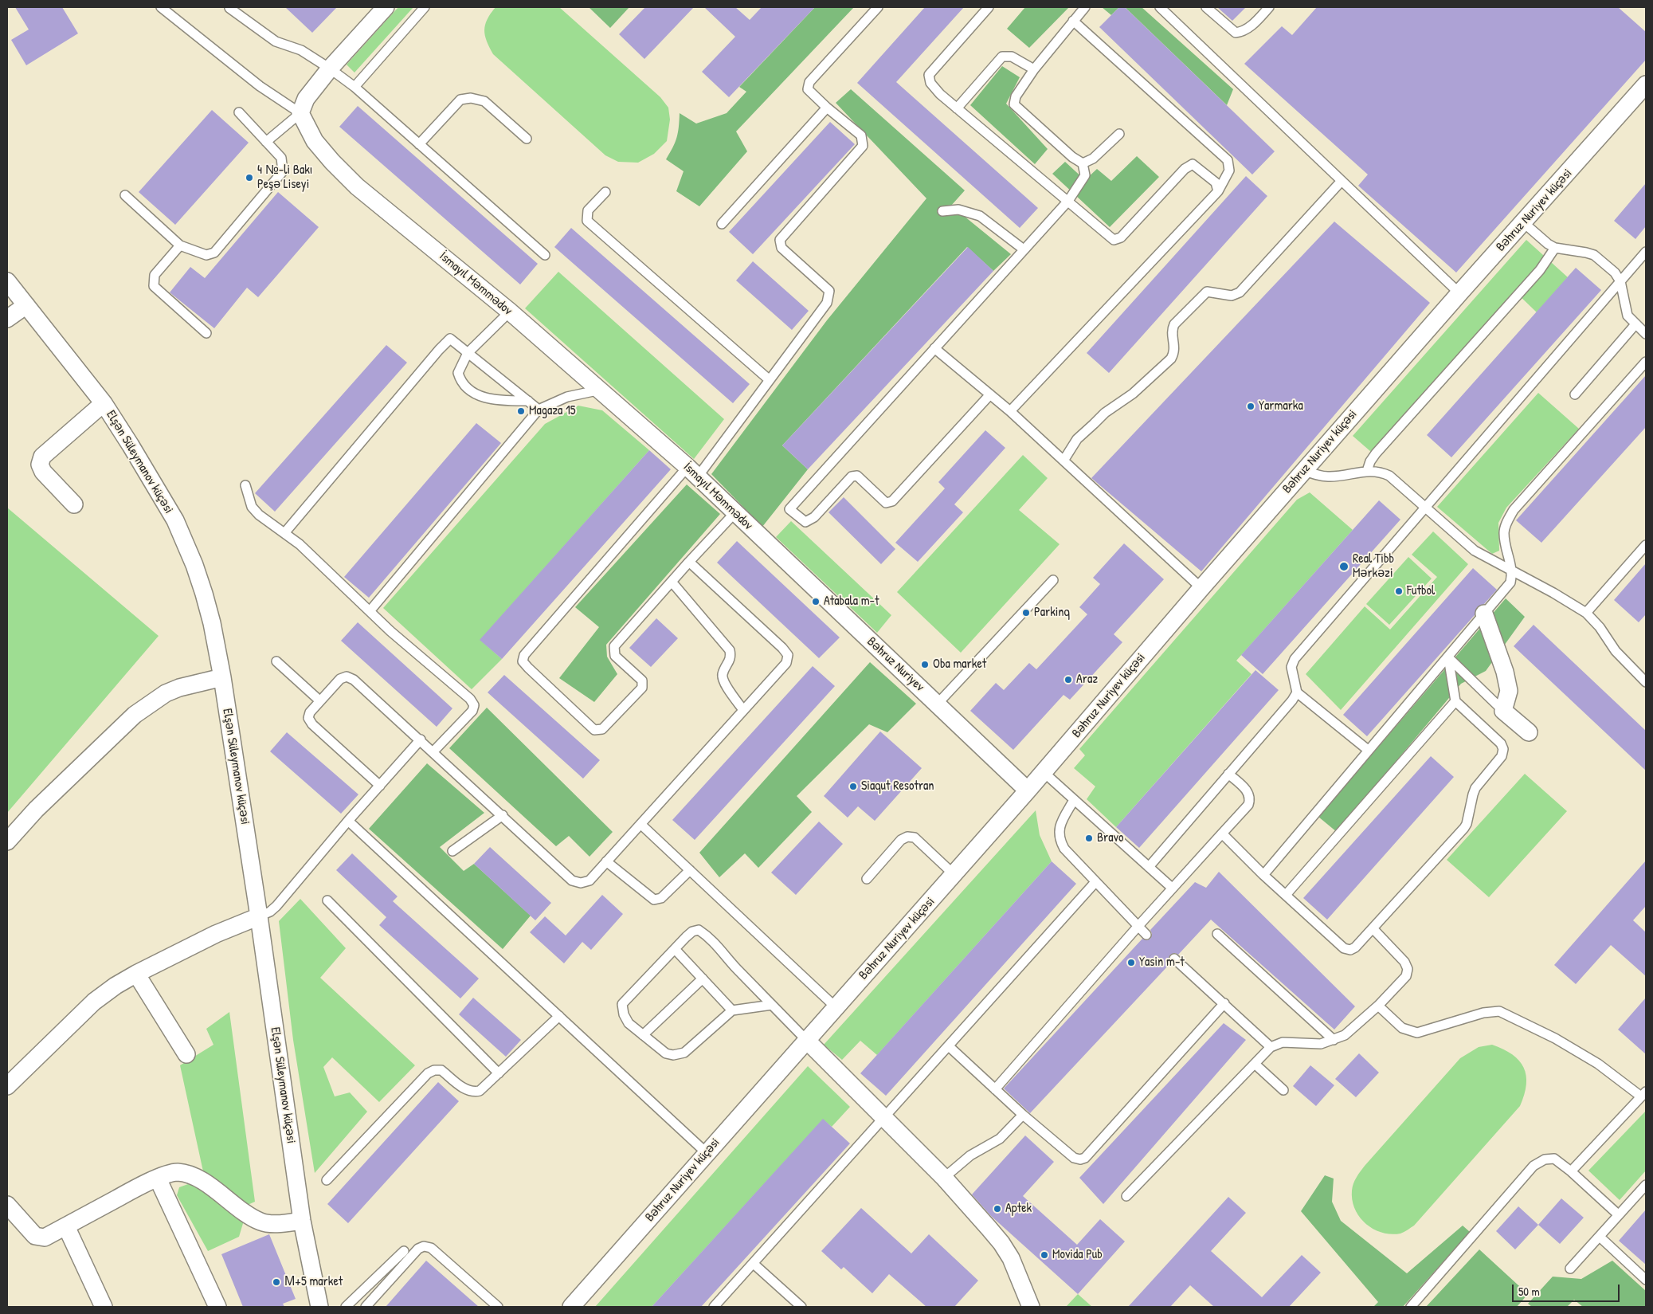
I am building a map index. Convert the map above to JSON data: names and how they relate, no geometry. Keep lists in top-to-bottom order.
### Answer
{
  "streets": {
    "street": [
      "Bəhruz Nuriyev küçəsi",
      "İsmayıl Məmmədov",
      "Elşən Süleymanov küçəsi",
      "Bəhruz Nuriyev"
    ]
  },
  "crossings": [
    ["Bəhruz Nuriyev küçəsi", "Bəhruz Nuriyev"],
    ["İsmayıl Məmmədov", "Bəhruz Nuriyev"]
  ],
  "places": [
    "4 №-li Bakı Peşə Liseyi",
    "Yarmarka",
    "Magaza 15",
    "Real Tibb Mərkəzi",
    "Futbol",
    "Atabala m-t",
    "Parkinq",
    "Oba market",
    "Araz",
    "Siaqut Resotran",
    "Bravo",
    "Yasin m-t",
    "Aptek",
    "Movida Pub",
    "М+5 market"
  ],
  "scale_bar": "50 m"
}
